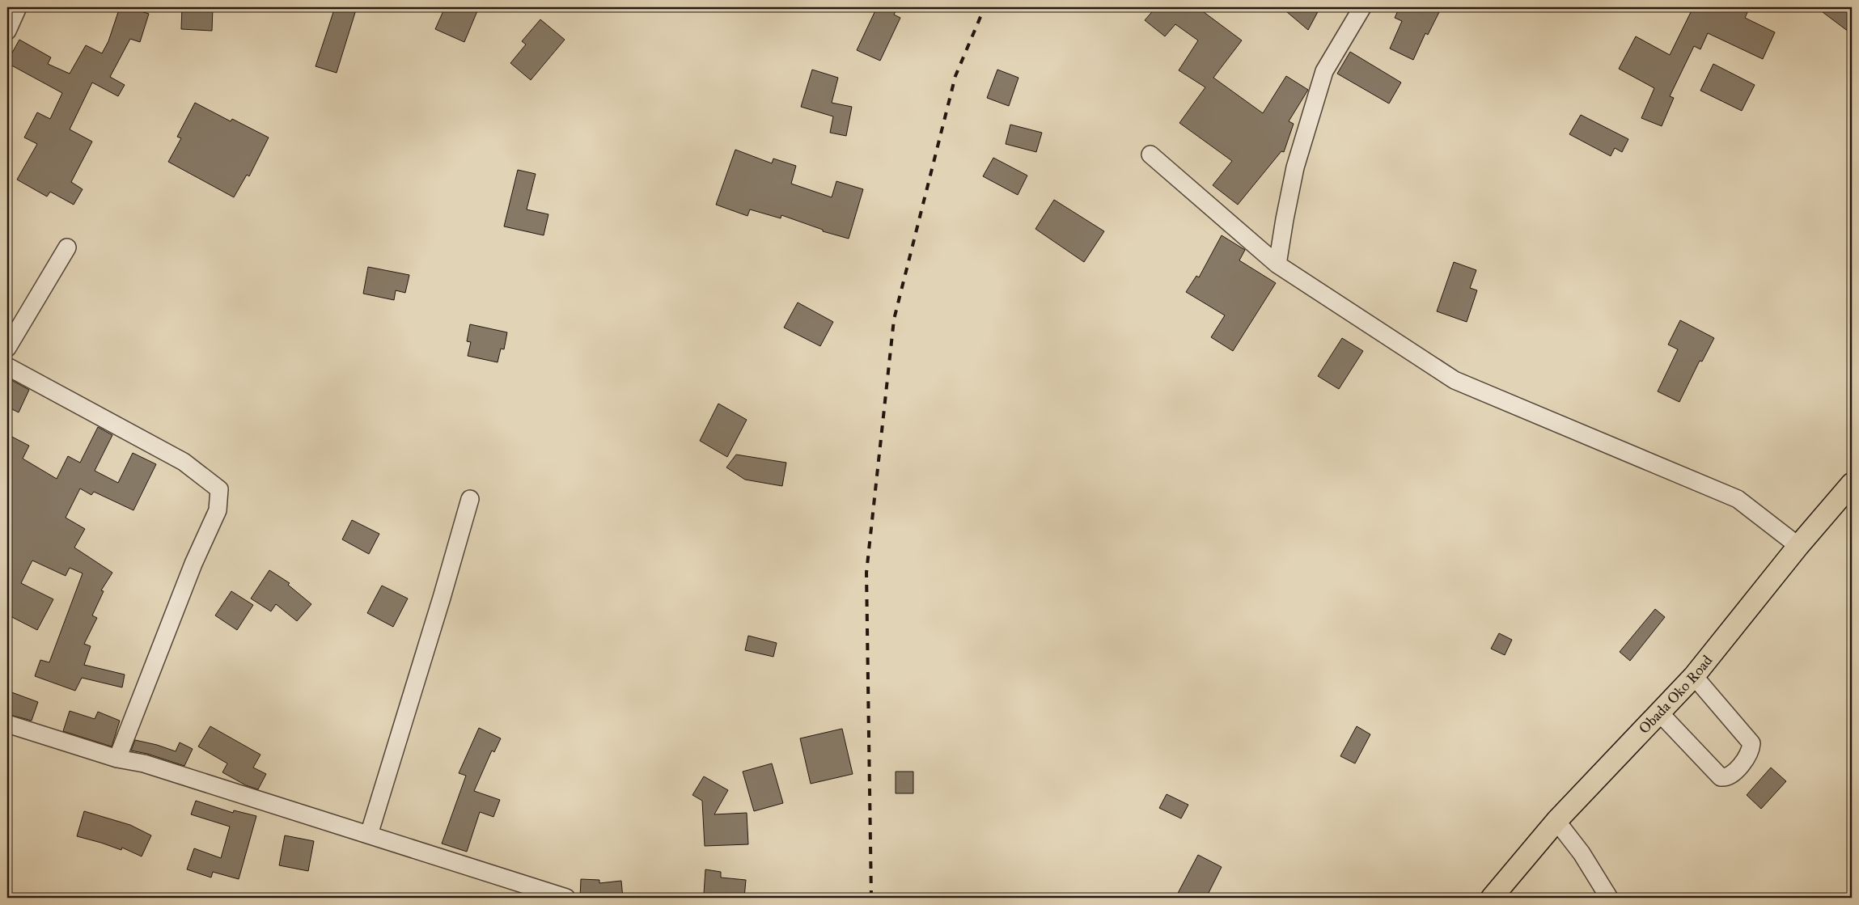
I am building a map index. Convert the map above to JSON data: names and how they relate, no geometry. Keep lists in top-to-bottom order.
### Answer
{
  "streets": {
    "main road": ["Obada Oko Road"]
  }
}
